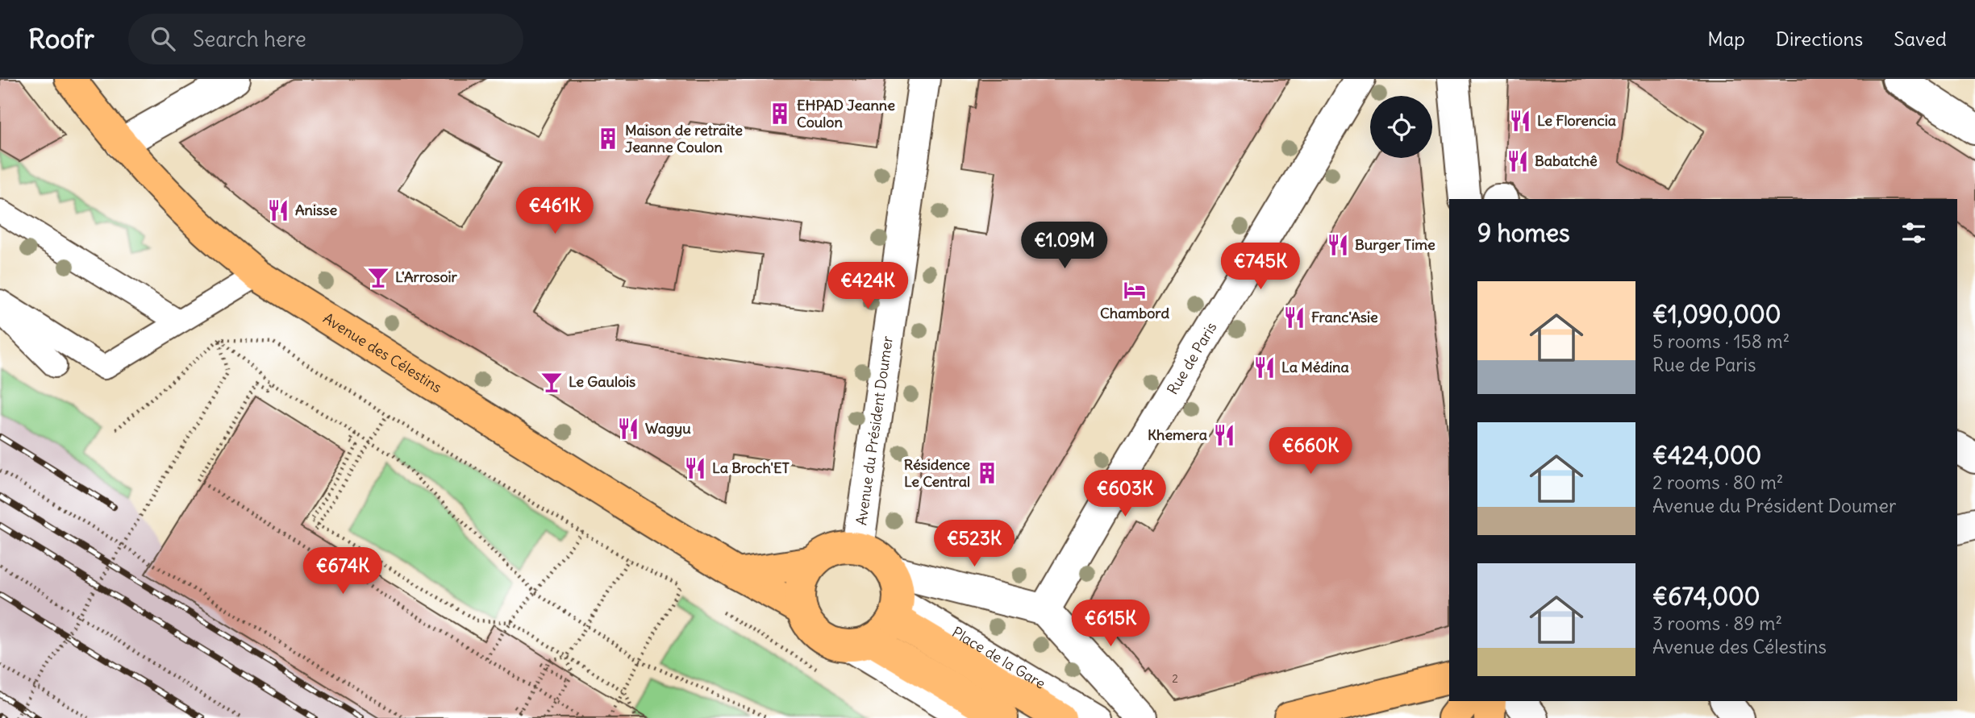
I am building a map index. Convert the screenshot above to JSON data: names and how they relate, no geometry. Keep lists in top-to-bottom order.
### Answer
{
  "streets": {
    "main road": ["Avenue des Célestins", "Place de la Gare"],
    "street": ["Rue de Paris", "Avenue du Président Doumer"]
  },
  "crossings": [
    ["Avenue des Célestins", "Avenue du Président Doumer"],
    ["Avenue des Célestins", "Place de la Gare"],
    ["Avenue du Président Doumer", "Place de la Gare"]
  ],
  "places": {
    "building": ["EHPAD Jeanne Coulon", "Maison de retraite Jeanne Coulon", "Résidence Le Central"],
    "restaurant": [
      "Le Florencia",
      "Babatchê",
      "Anisse",
      "Burger Time",
      "Franc'Asie",
      "La Médina",
      "Wagyu",
      "Khemera",
      "La Broch'ET"
    ],
    "bar": ["L'Arrosoir", "Le Gaulois"],
    "hotel": ["Chambord"]
  },
  "house_numbers": ["2"],
  "page": {
    "header": "Roofr",
    "search": "Search here",
    "nav": ["Map", "Directions", "Saved"],
    "price": [
      "€461K",
      "€1.09M",
      "€745K",
      "€424K",
      "€660K",
      "€603K",
      "€523K",
      "€674K",
      "€615K"
    ],
    "heading": "9 homes",
    "list": [
      {
        "name": "€1,090,000",
        "note": "5 rooms · 158 m² · Rue de Paris"
      },
      {
        "name": "€424,000",
        "note": "2 rooms · 80 m² · Avenue du Président Doumer"
      },
      {
        "name": "€674,000",
        "note": "3 rooms · 89 m² · Avenue des Célestins"
      }
    ]
  }
}
